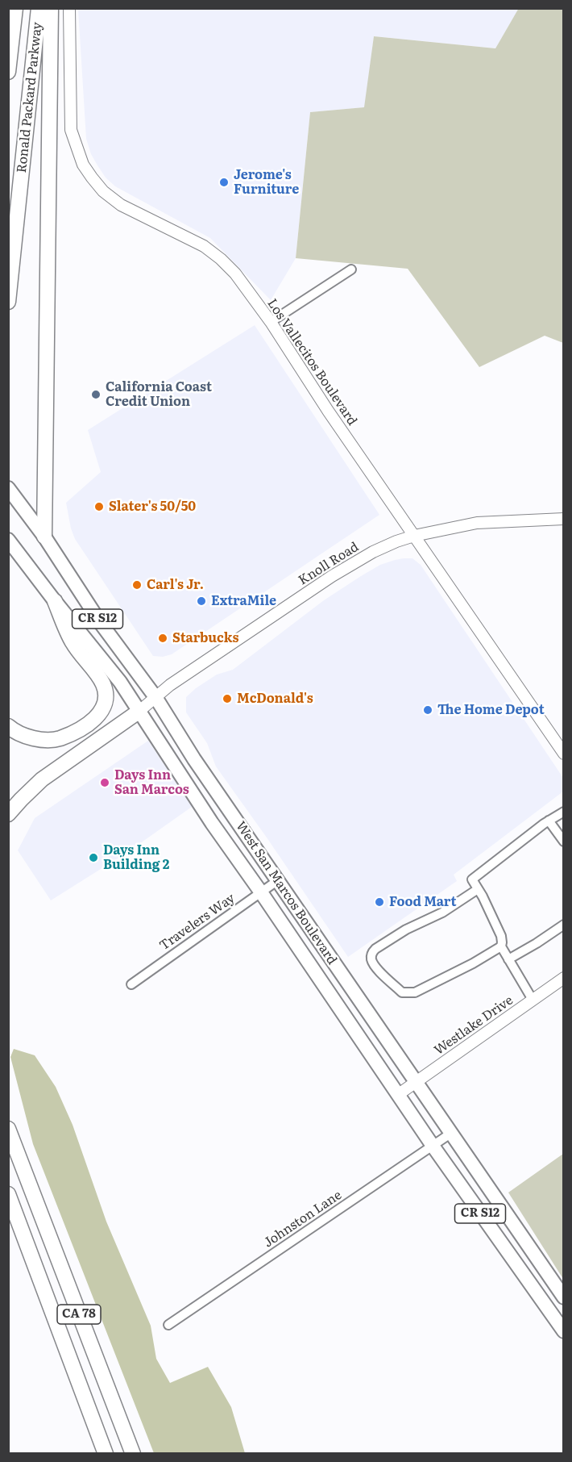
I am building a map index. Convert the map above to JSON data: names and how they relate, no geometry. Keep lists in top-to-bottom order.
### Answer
{
  "streets": {
    "highway": ["Ronald Packard Parkway", "CA 78"],
    "main road": ["CR S12", "West San Marcos Boulevard"],
    "street": [
      "Los Vallecitos Boulevard",
      "Knoll Road",
      "Travelers Way",
      "Westlake Drive",
      "Johnston Lane"
    ]
  },
  "crossings": [
    ["Los Vallecitos Boulevard", "Knoll Road"],
    ["Knoll Road", "West San Marcos Boulevard"],
    ["West San Marcos Boulevard", "Travelers Way"],
    ["West San Marcos Boulevard", "Westlake Drive"],
    ["West San Marcos Boulevard", "Johnston Lane"]
  ],
  "places": [
    "Jerome's Furniture",
    "California Coast Credit Union",
    "Slater's 50/50",
    "Carl's Jr.",
    "ExtraMile",
    "Starbucks",
    "McDonald's",
    "The Home Depot",
    "Days Inn San Marcos",
    "Days Inn Building 2",
    "Food Mart"
  ]
}
